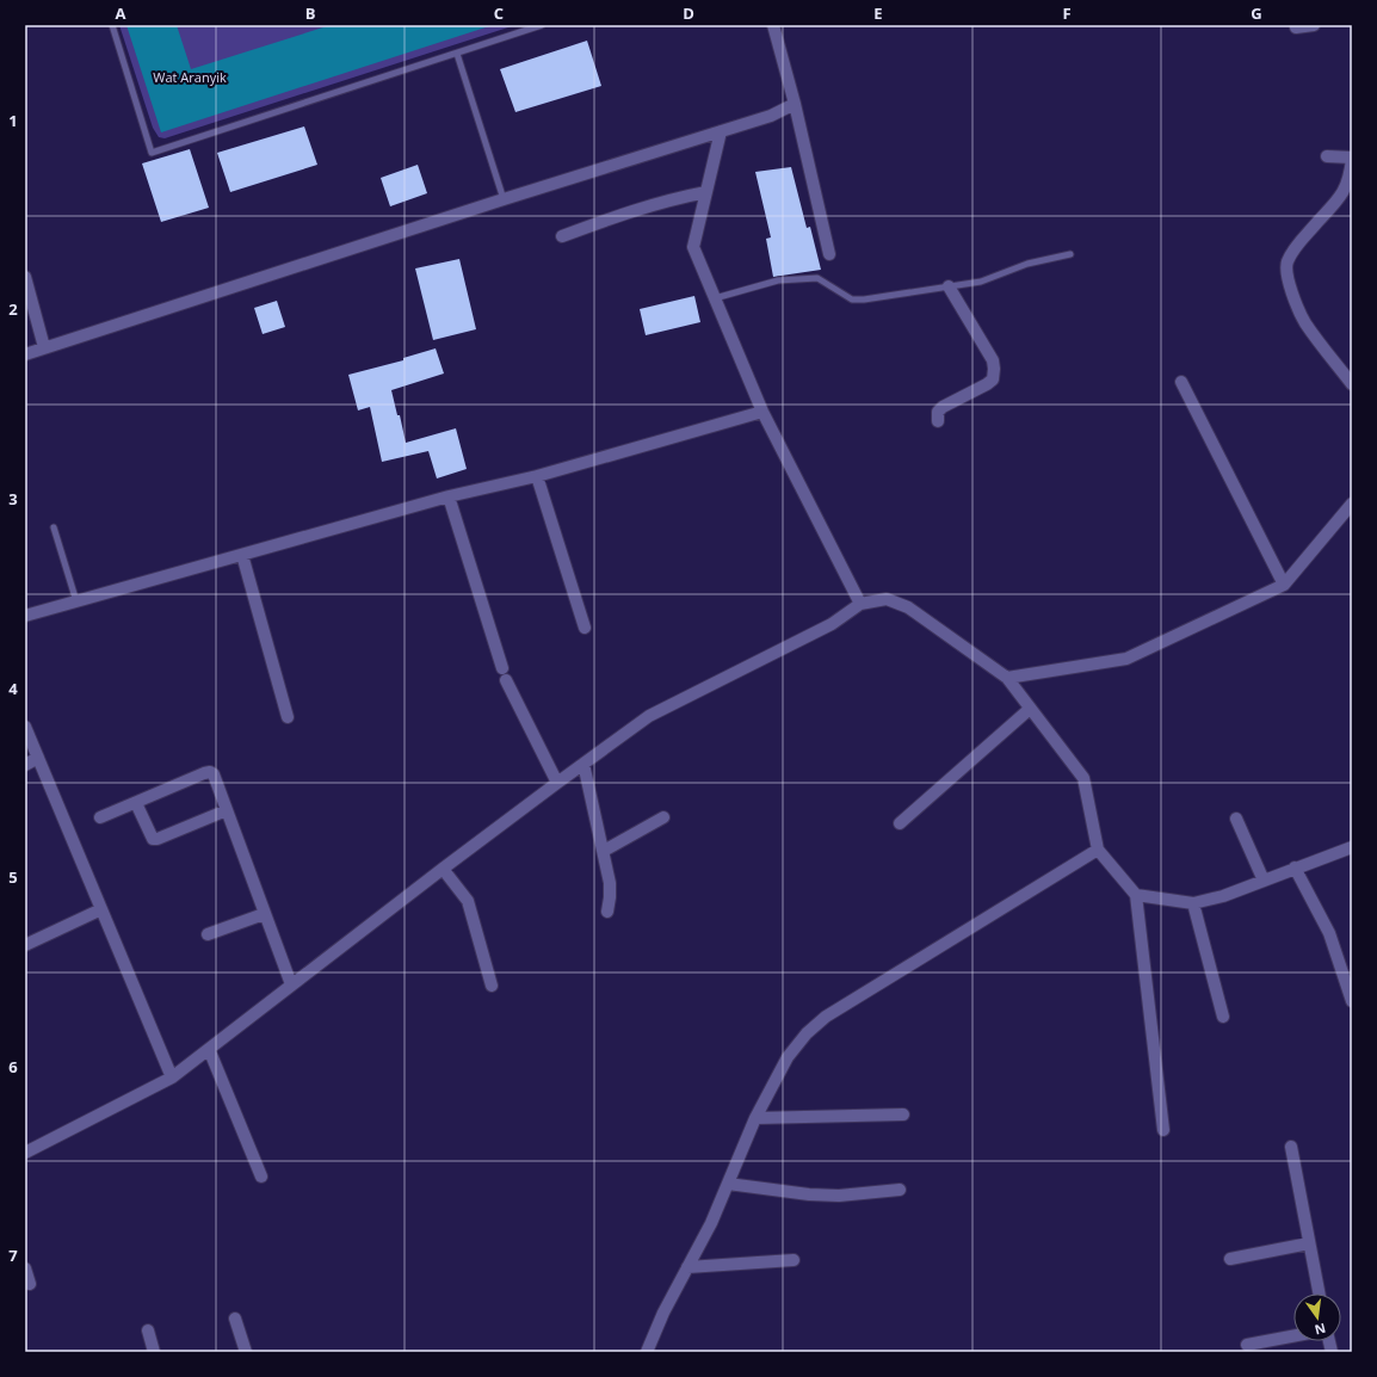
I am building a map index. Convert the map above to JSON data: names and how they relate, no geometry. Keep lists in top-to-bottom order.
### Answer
{
  "parks": ["Wat Aranyik"],
  "north": "bottom",
  "grid": {
    "columns": [
      "A",
      "B",
      "C",
      "D",
      "E",
      "F",
      "G"
    ],
    "rows": [
      "1",
      "2",
      "3",
      "4",
      "5",
      "6",
      "7"
    ]
  }
}
